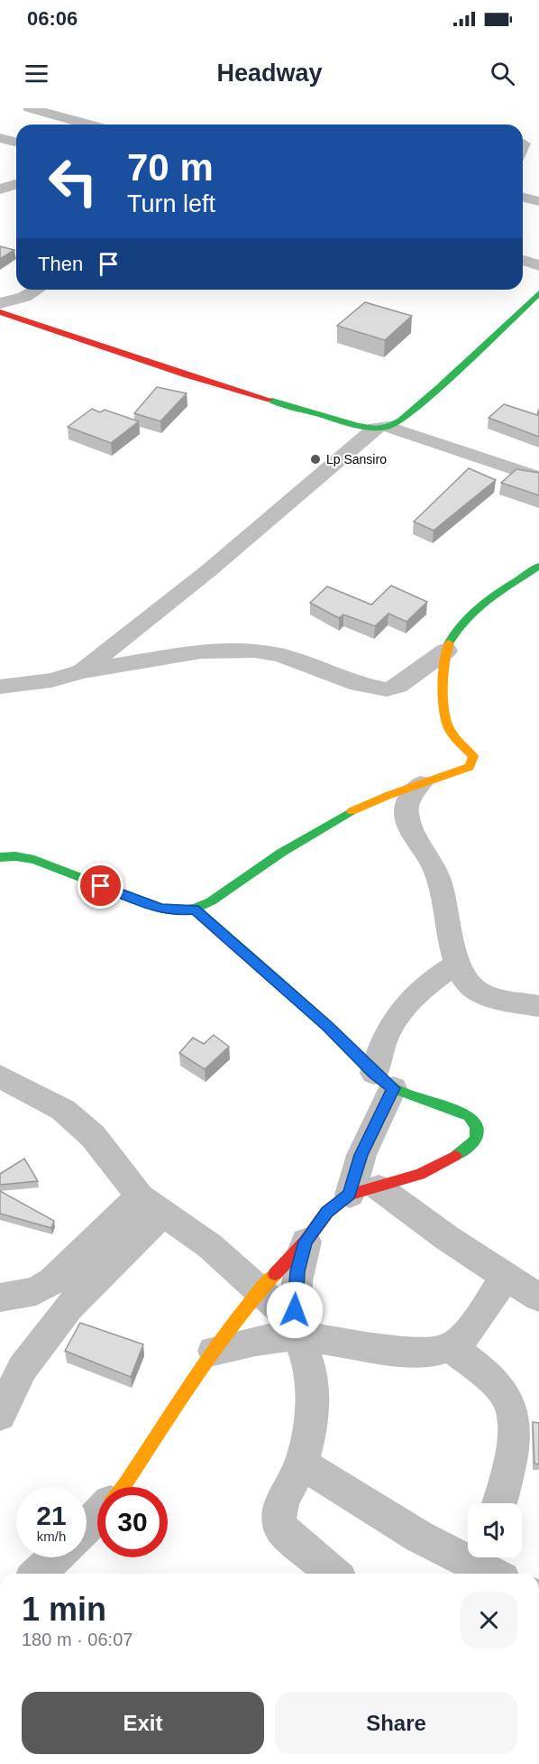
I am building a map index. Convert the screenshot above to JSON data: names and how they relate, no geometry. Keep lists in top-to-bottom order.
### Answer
{
  "places": ["Lp Sansiro"],
  "page": {
    "status": "06:06",
    "header": "Headway",
    "turn": ["70 m", "Turn left"],
    "then": "Then",
    "speed": "21 km/h",
    "limit": "30",
    "heading": ["1 min", "180 m · 06:07"],
    "buttons": ["Exit", "Share"]
  }
}
